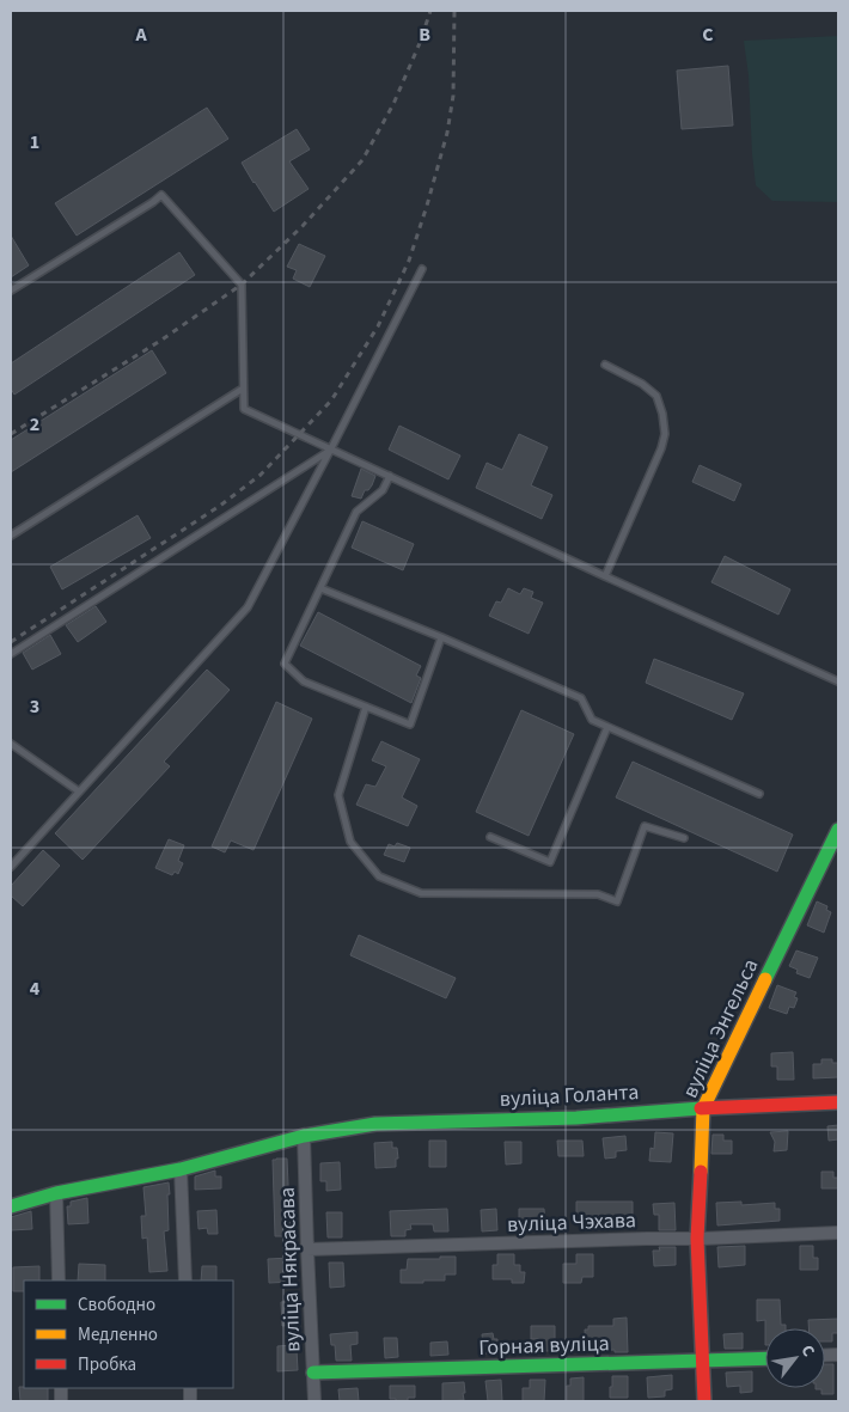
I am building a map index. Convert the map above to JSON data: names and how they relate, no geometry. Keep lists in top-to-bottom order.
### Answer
{
  "streets": {
    "street": [
      "вуліца Энгельса",
      "вуліца Голанта",
      "вуліца Чэхава",
      "вуліца Някрасава",
      "Горная вуліца"
    ]
  },
  "crossings": [
    ["вуліца Энгельса", "вуліца Голанта"],
    ["вуліца Энгельса", "вуліца Чэхава"],
    ["вуліца Энгельса", "Горная вуліца"],
    ["вуліца Голанта", "вуліца Някрасава"],
    ["вуліца Чэхава", "вуліца Някрасава"],
    ["вуліца Някрасава", "Горная вуліца"]
  ],
  "legend": ["Свободно", "Медленно", "Пробка"],
  "north": "top right",
  "grid": {
    "columns": ["A", "B", "C"],
    "rows": [
      "1",
      "2",
      "3",
      "4"
    ]
  }
}
